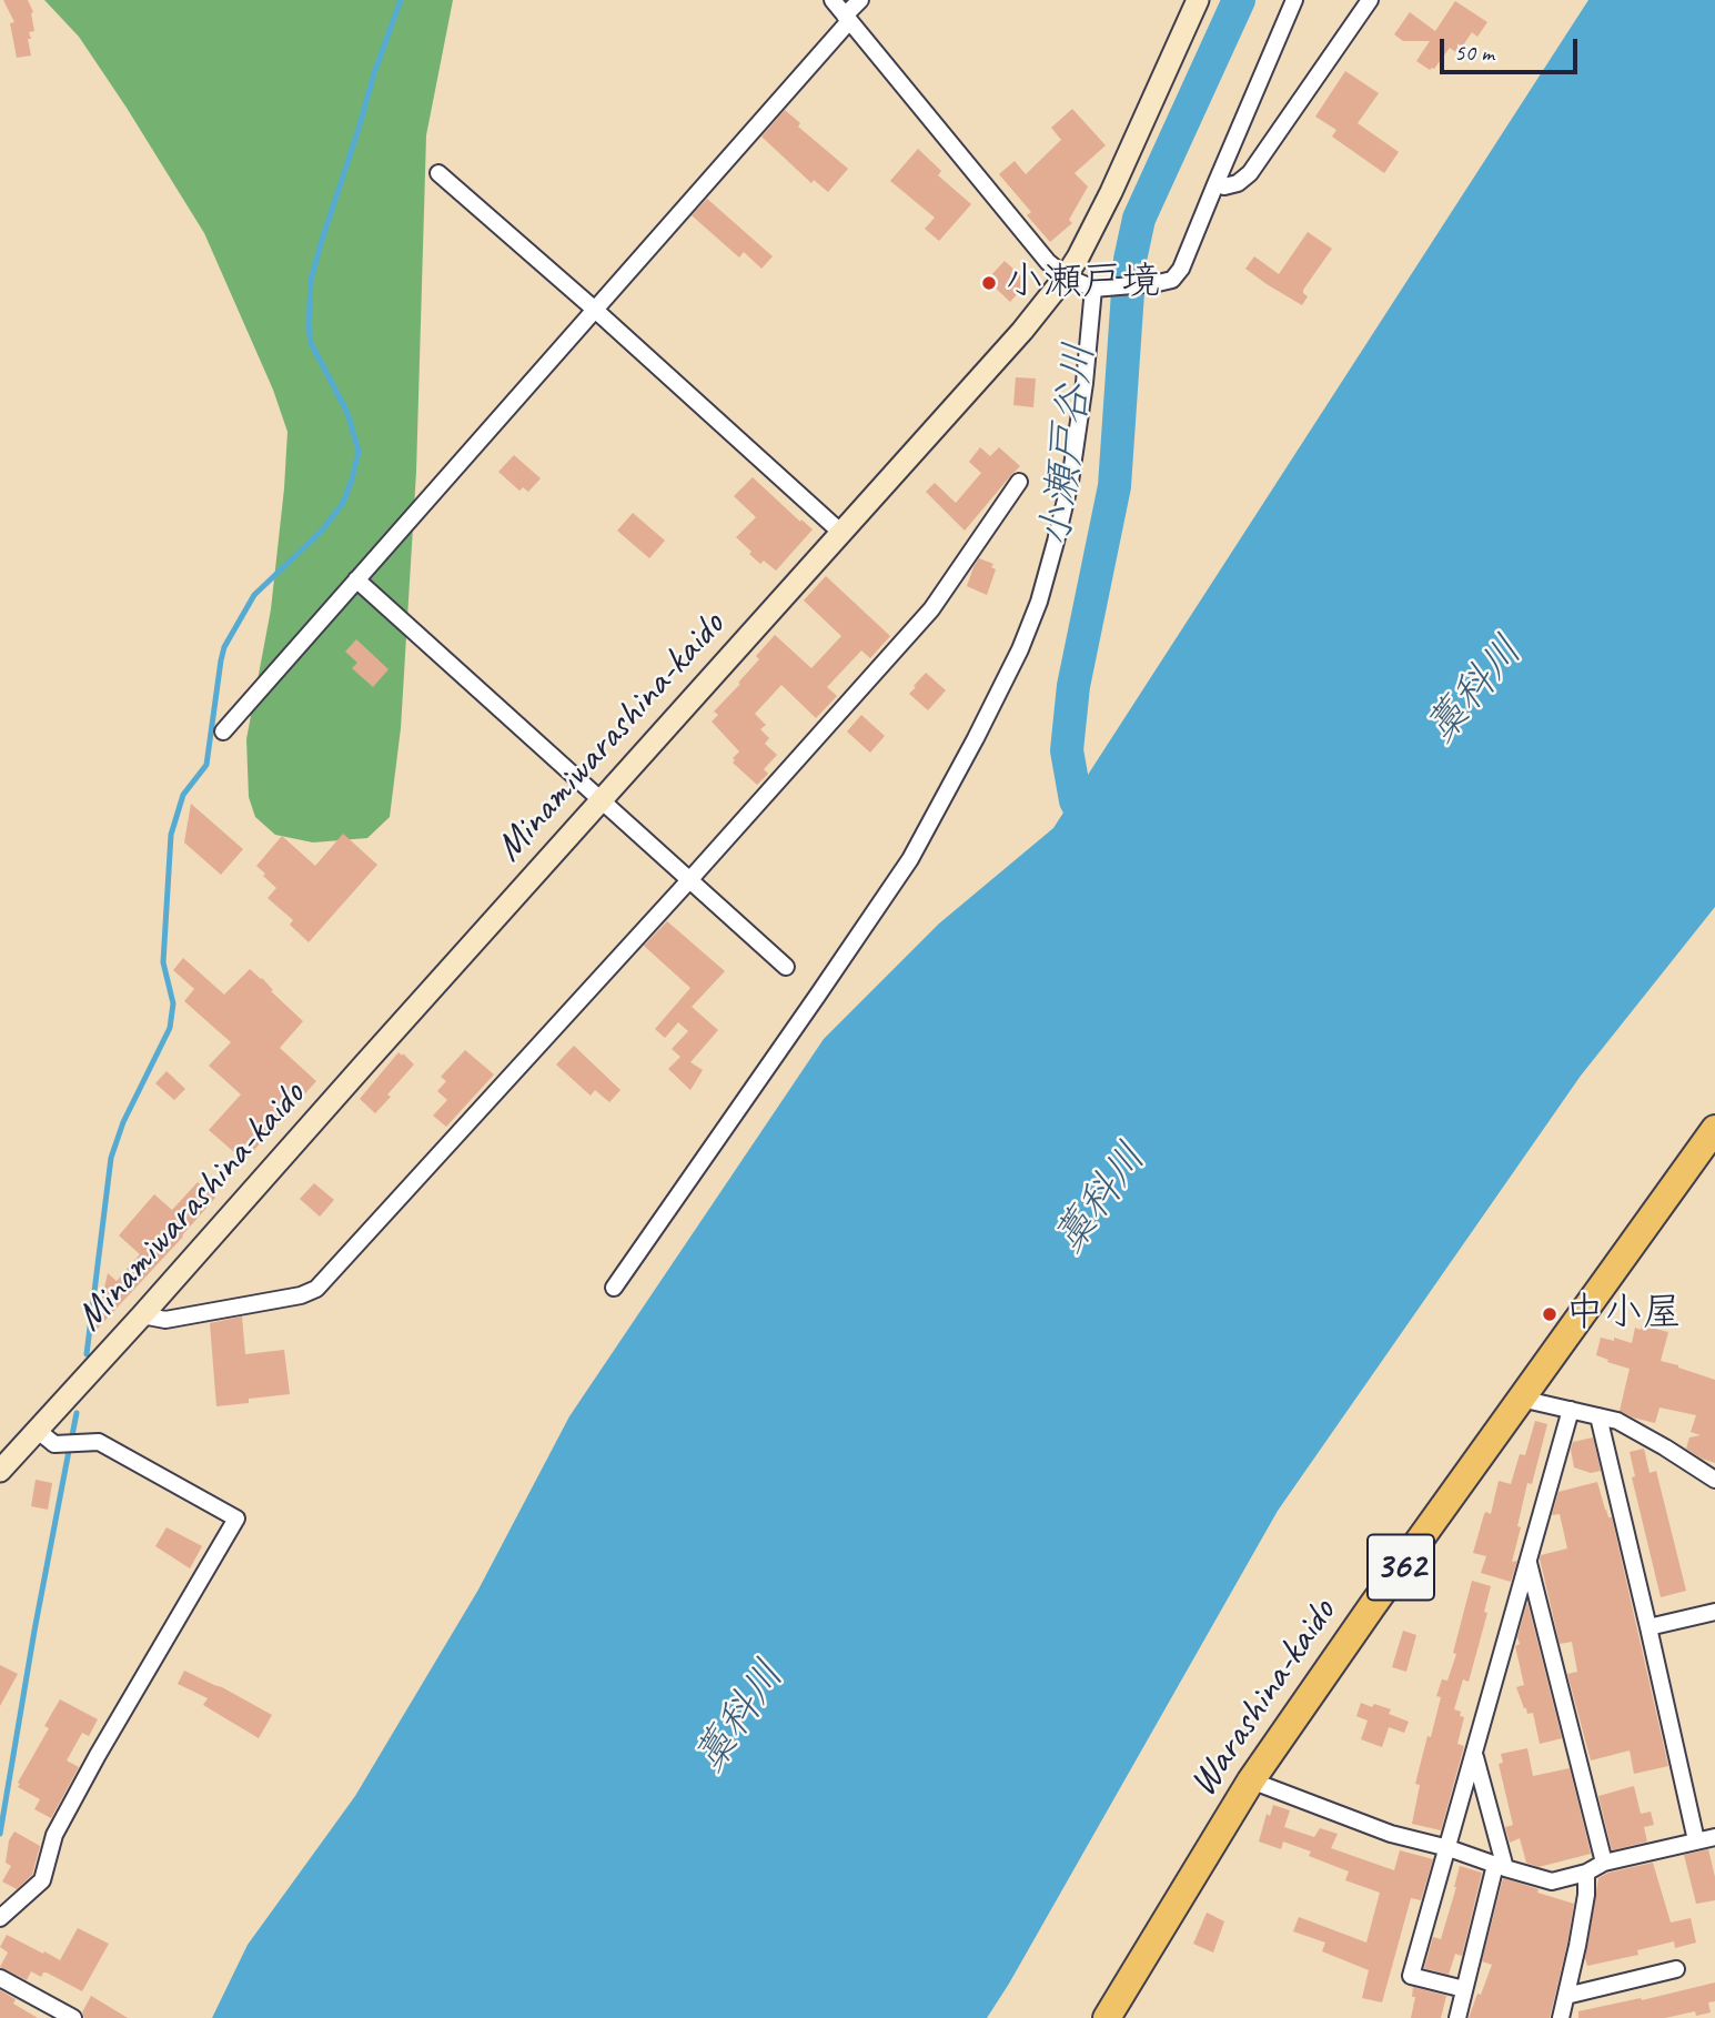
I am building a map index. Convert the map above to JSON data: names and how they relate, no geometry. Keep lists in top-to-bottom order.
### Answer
{
  "streets": {
    "highway": ["362", "Warashina-kaido"],
    "main road": ["Minamiwarashina-kaido"]
  },
  "water": ["小瀬戸谷川", "藁科川"],
  "places": ["小瀬戸境", "中小屋"],
  "scale_bar": "50 m"
}
